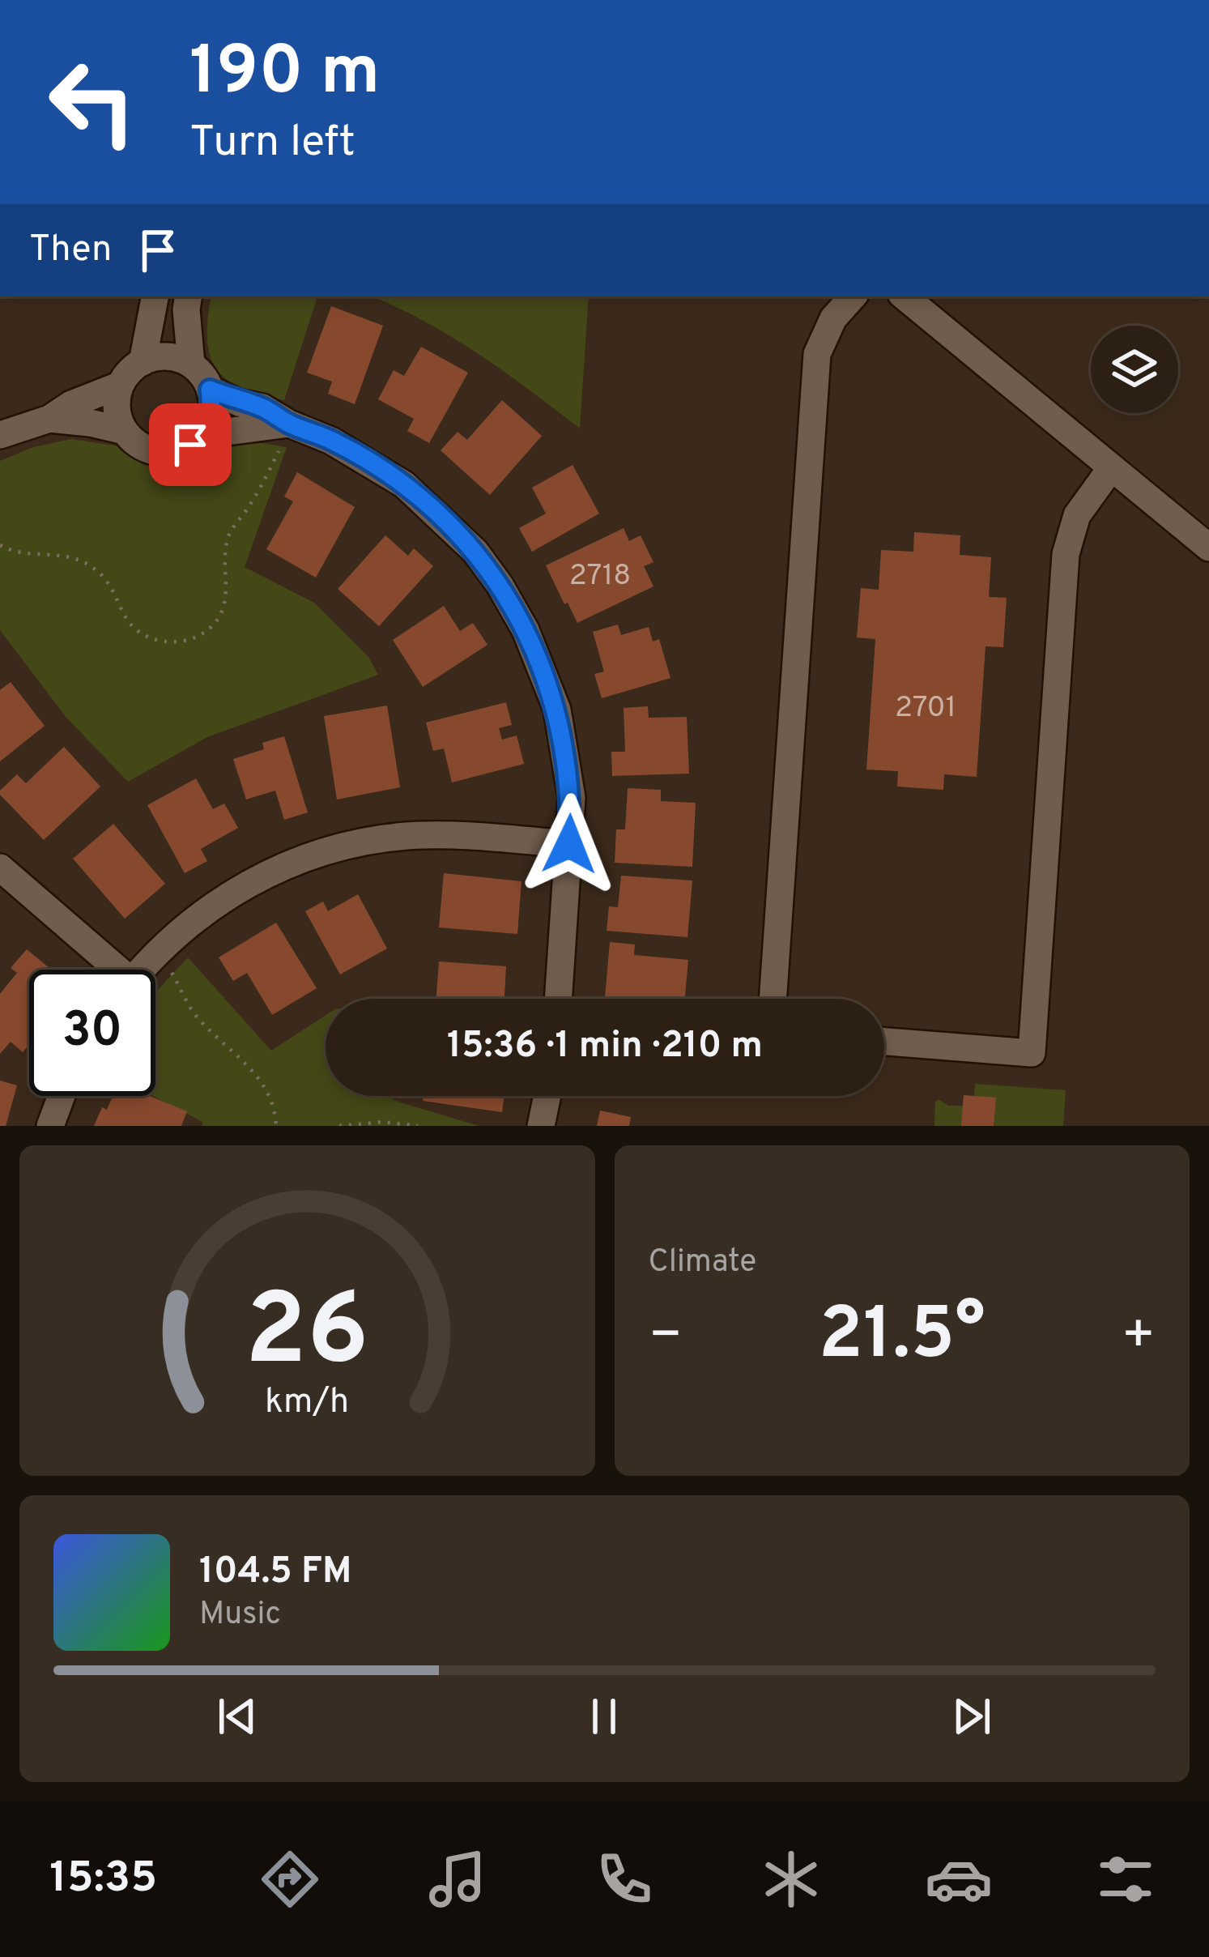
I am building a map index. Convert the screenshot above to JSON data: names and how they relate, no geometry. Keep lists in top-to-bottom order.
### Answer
{
  "house_numbers": ["2718", "2701"],
  "page": {
    "turn": ["190 m", "Turn left"],
    "then": "Then",
    "limit": "30",
    "trip": "15:36 · 1 min · 210 m",
    "tile": "Climate",
    "heat": ["−", "21.5°", "+"],
    "song": ["104.5 FM", "Music"],
    "tabs": "15:35",
    "gauge": ["26", "km/h"]
  }
}
